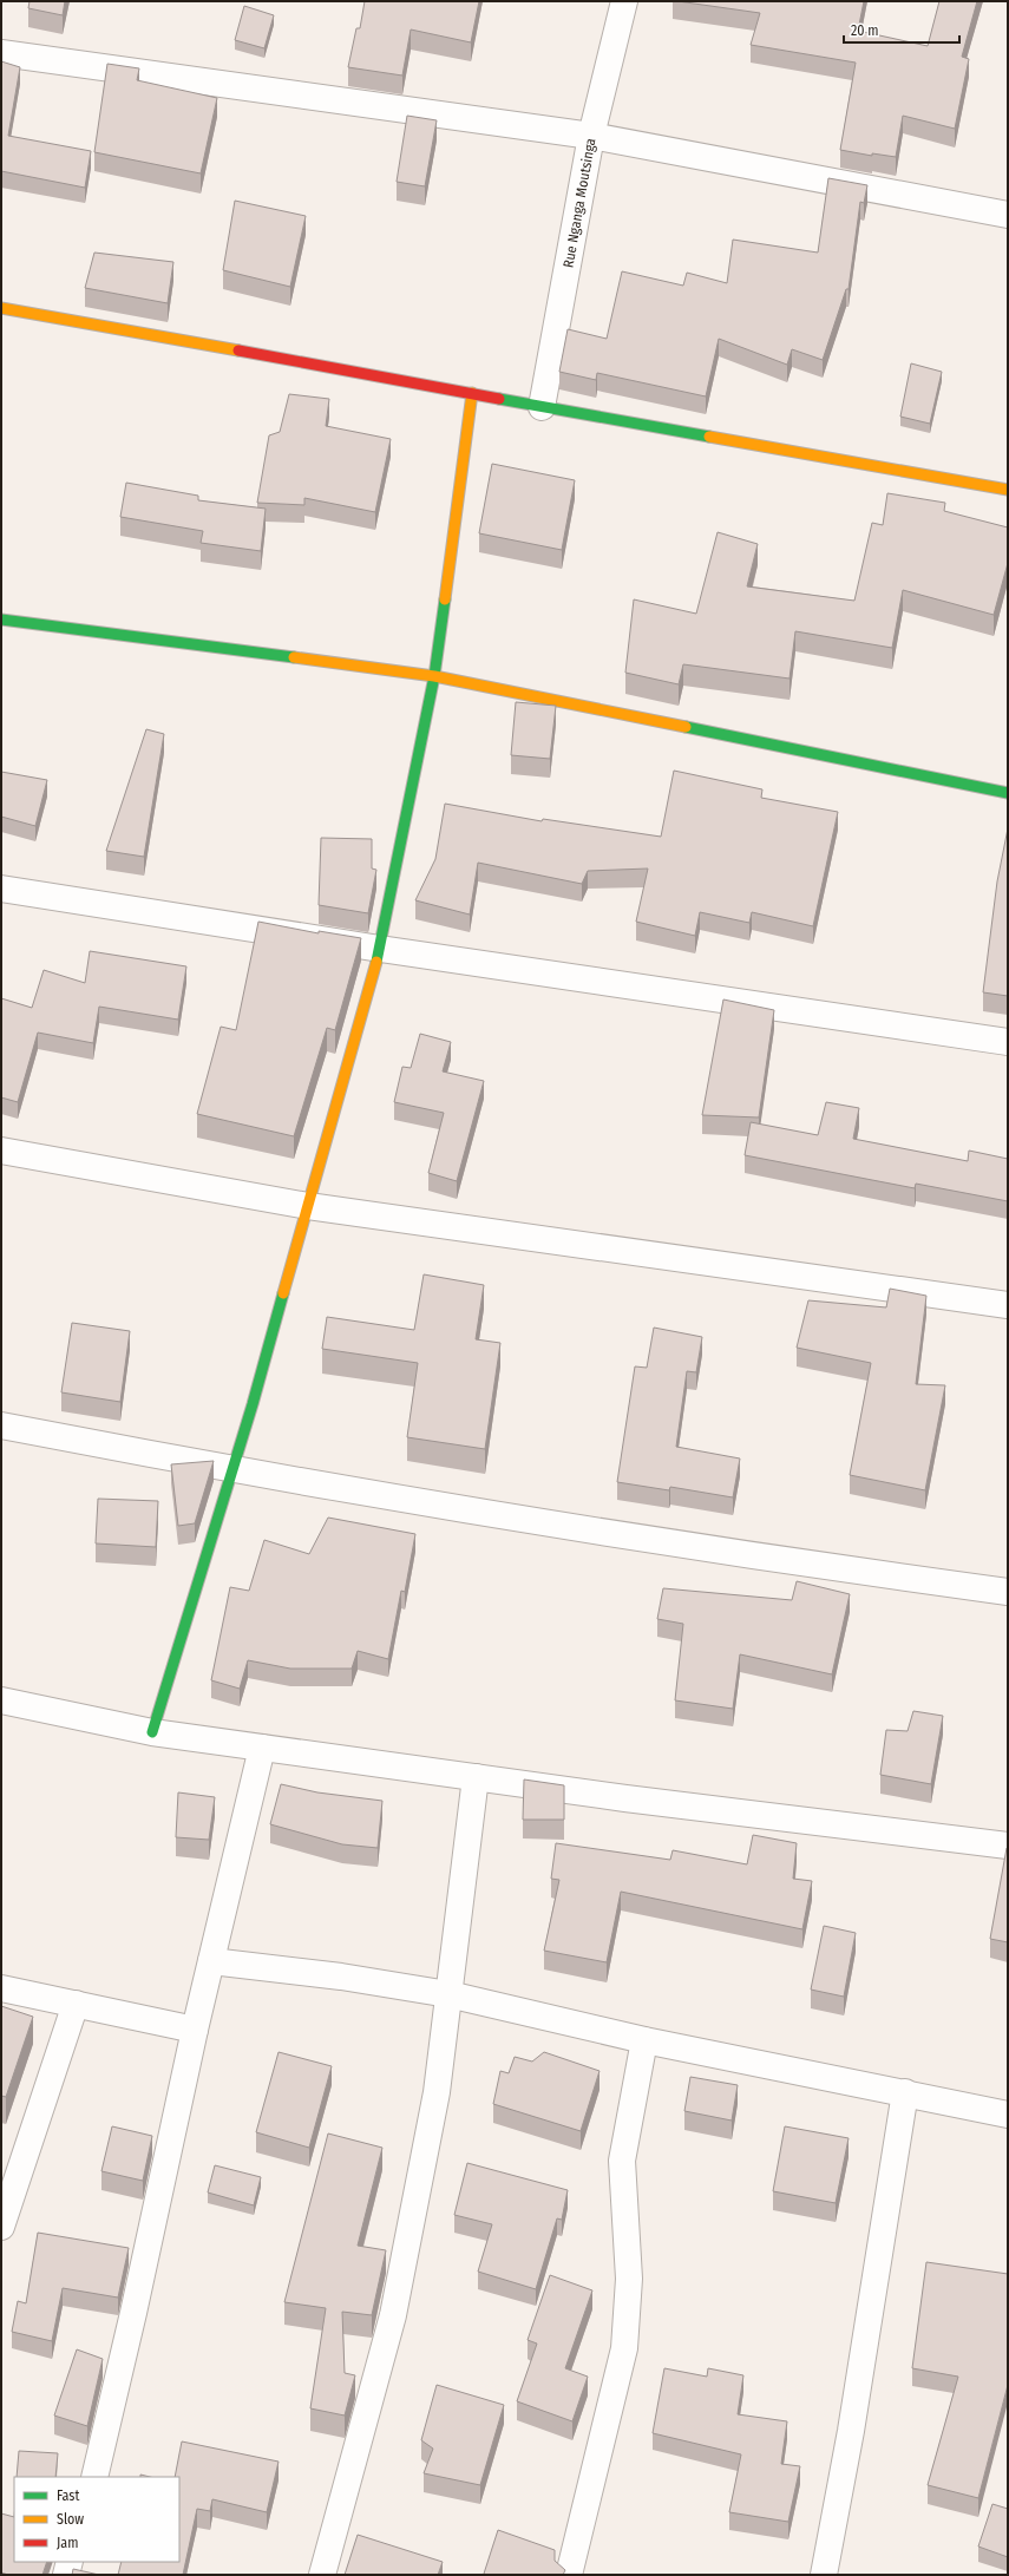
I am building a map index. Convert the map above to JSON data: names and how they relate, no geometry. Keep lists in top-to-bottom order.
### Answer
{
  "streets": {
    "street": ["Rue Nganga Moutsinga"]
  },
  "legend": ["Fast", "Slow", "Jam"],
  "scale_bar": "20 m"
}
